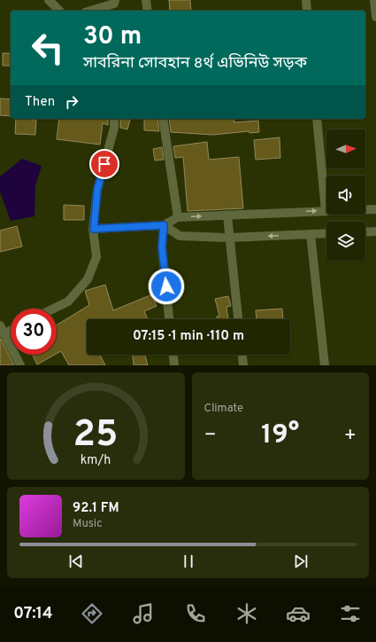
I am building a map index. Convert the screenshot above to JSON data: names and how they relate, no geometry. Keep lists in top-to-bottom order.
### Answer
{
  "north": "right",
  "page": {
    "turn": ["30 m", "সাবরিনা সোবহান ৪র্থ এভিনিউ সড়ক"],
    "then": "Then",
    "limit": "30",
    "trip": "07:15 · 1 min · 110 m",
    "tile": "Climate",
    "heat": ["−", "19°", "+"],
    "song": ["92.1 FM", "Music"],
    "tabs": "07:14",
    "gauge": ["25", "km/h"]
  }
}
